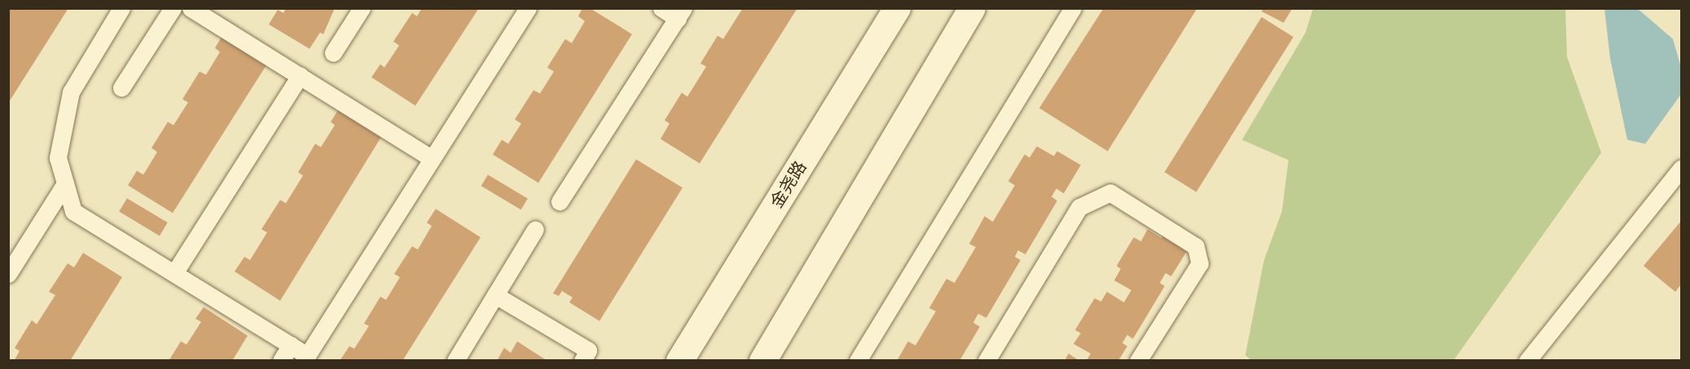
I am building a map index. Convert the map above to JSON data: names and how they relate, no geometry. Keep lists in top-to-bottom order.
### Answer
{
  "streets": {
    "main road": ["金尧路"]
  }
}
